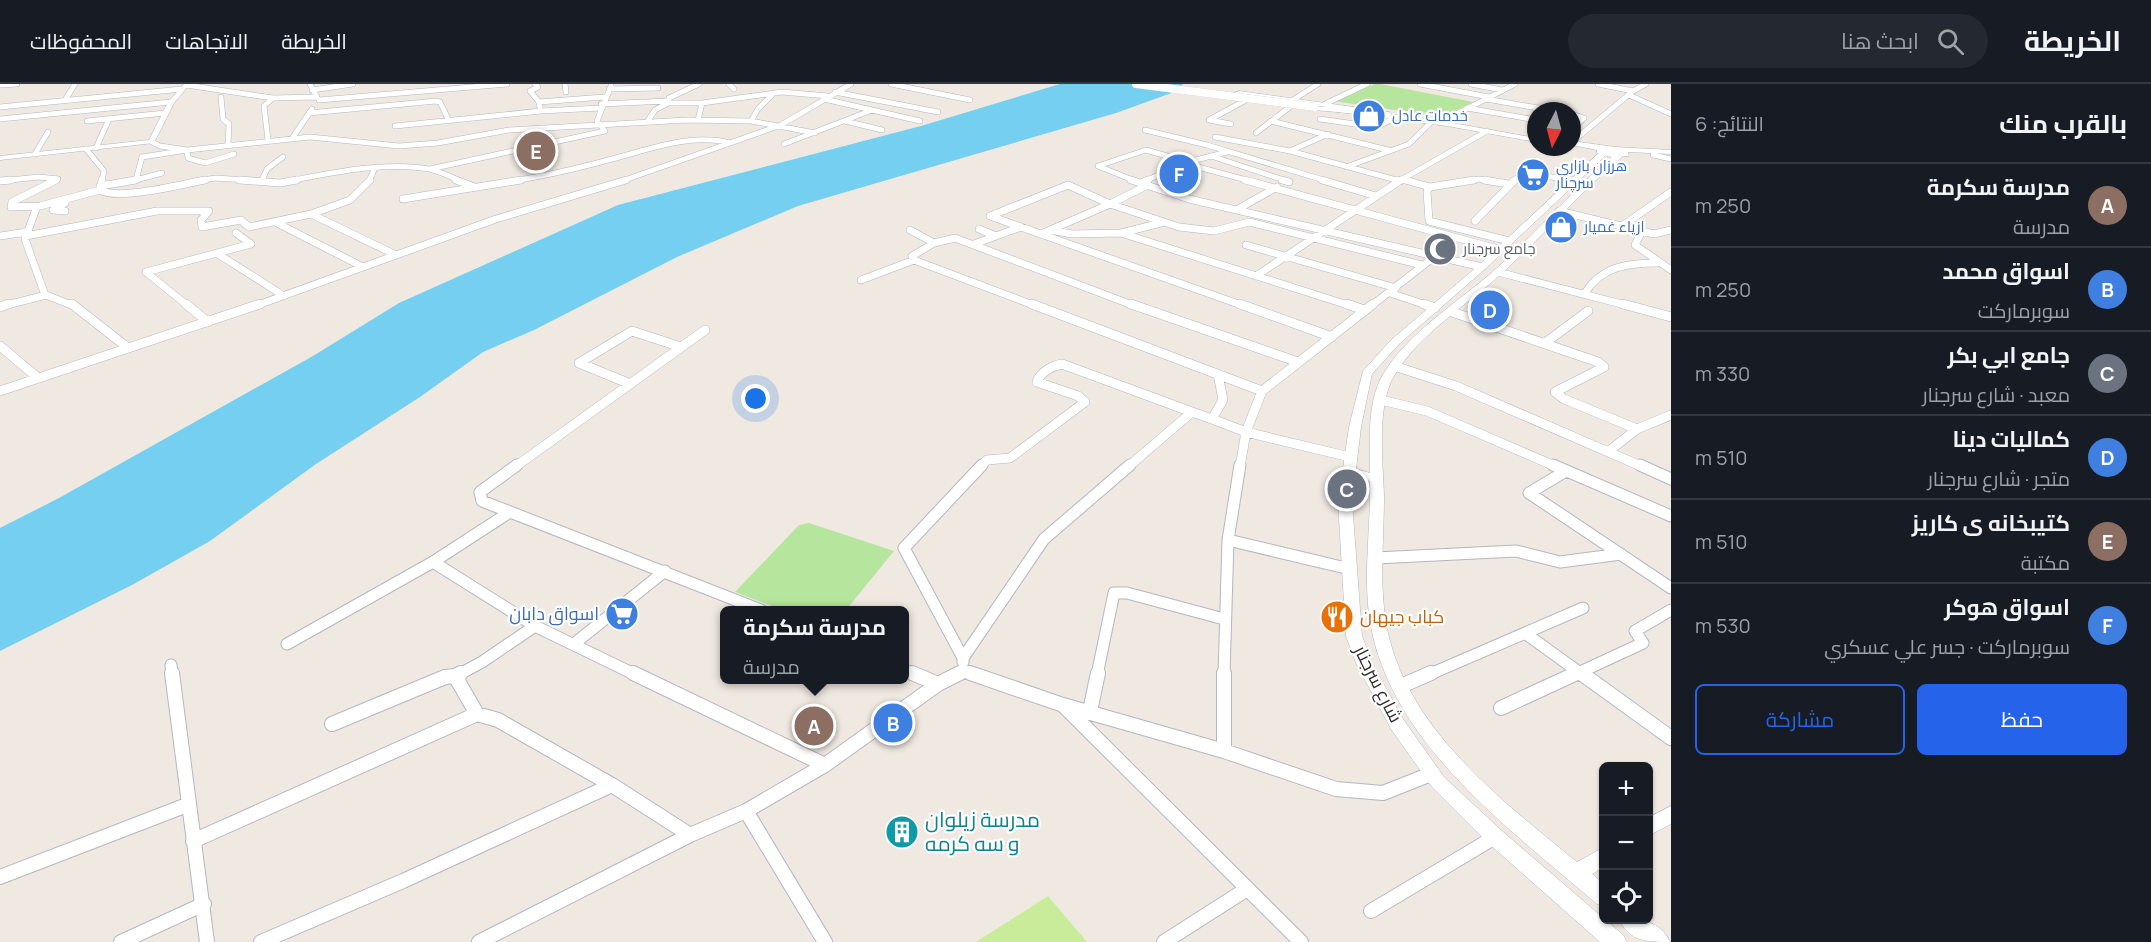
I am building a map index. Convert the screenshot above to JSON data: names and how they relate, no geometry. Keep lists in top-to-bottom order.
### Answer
{
  "streets": {
    "street": ["شارع سرجنار"]
  },
  "places": {
    "shop": ["خدمات عادل", "ازياء غميار"],
    "supermarket": ["هرزان بازاری سرچنار", "اسواق دابان"],
    "mosque": ["جامع سرجنار"],
    "restaurant": ["كباب جيهان"],
    "building": ["مدرسة زيلوان و سه كرمه"]
  },
  "north": "bottom",
  "page": {
    "header": "الخريطة",
    "search": "ابحث هنا",
    "nav": ["الخريطة", "الاتجاهات", "المحفوظات"],
    "heading": ["بالقرب منك", "النتائج: 6"],
    "pins": [
      "E",
      "F",
      "D",
      "C",
      "B",
      "A"
    ],
    "list": [
      {
        "mark": "A",
        "name": "مدرسة سكرمة",
        "note": "مدرسة",
        "value": "250 m"
      },
      {
        "mark": "B",
        "name": "اسواق محمد",
        "note": "سوبرماركت",
        "value": "250 m"
      },
      {
        "mark": "C",
        "name": "جامع ابي بكر",
        "note": "معبد · شارع سرجنار",
        "value": "330 m"
      },
      {
        "mark": "D",
        "name": "كماليات دينا",
        "note": "متجر · شارع سرجنار",
        "value": "510 m"
      },
      {
        "mark": "E",
        "name": "كتيبخانه ى كاريز",
        "note": "مكتبة",
        "value": "510 m"
      },
      {
        "mark": "F",
        "name": "اسواق هوكر",
        "note": "سوبرماركت · جسر علي عسكري",
        "value": "530 m"
      }
    ],
    "popup": ["مدرسة سكرمة", "مدرسة"],
    "buttons": ["حفظ", "مشاركة"],
    "map_buttons": ["+", "−"]
  }
}
